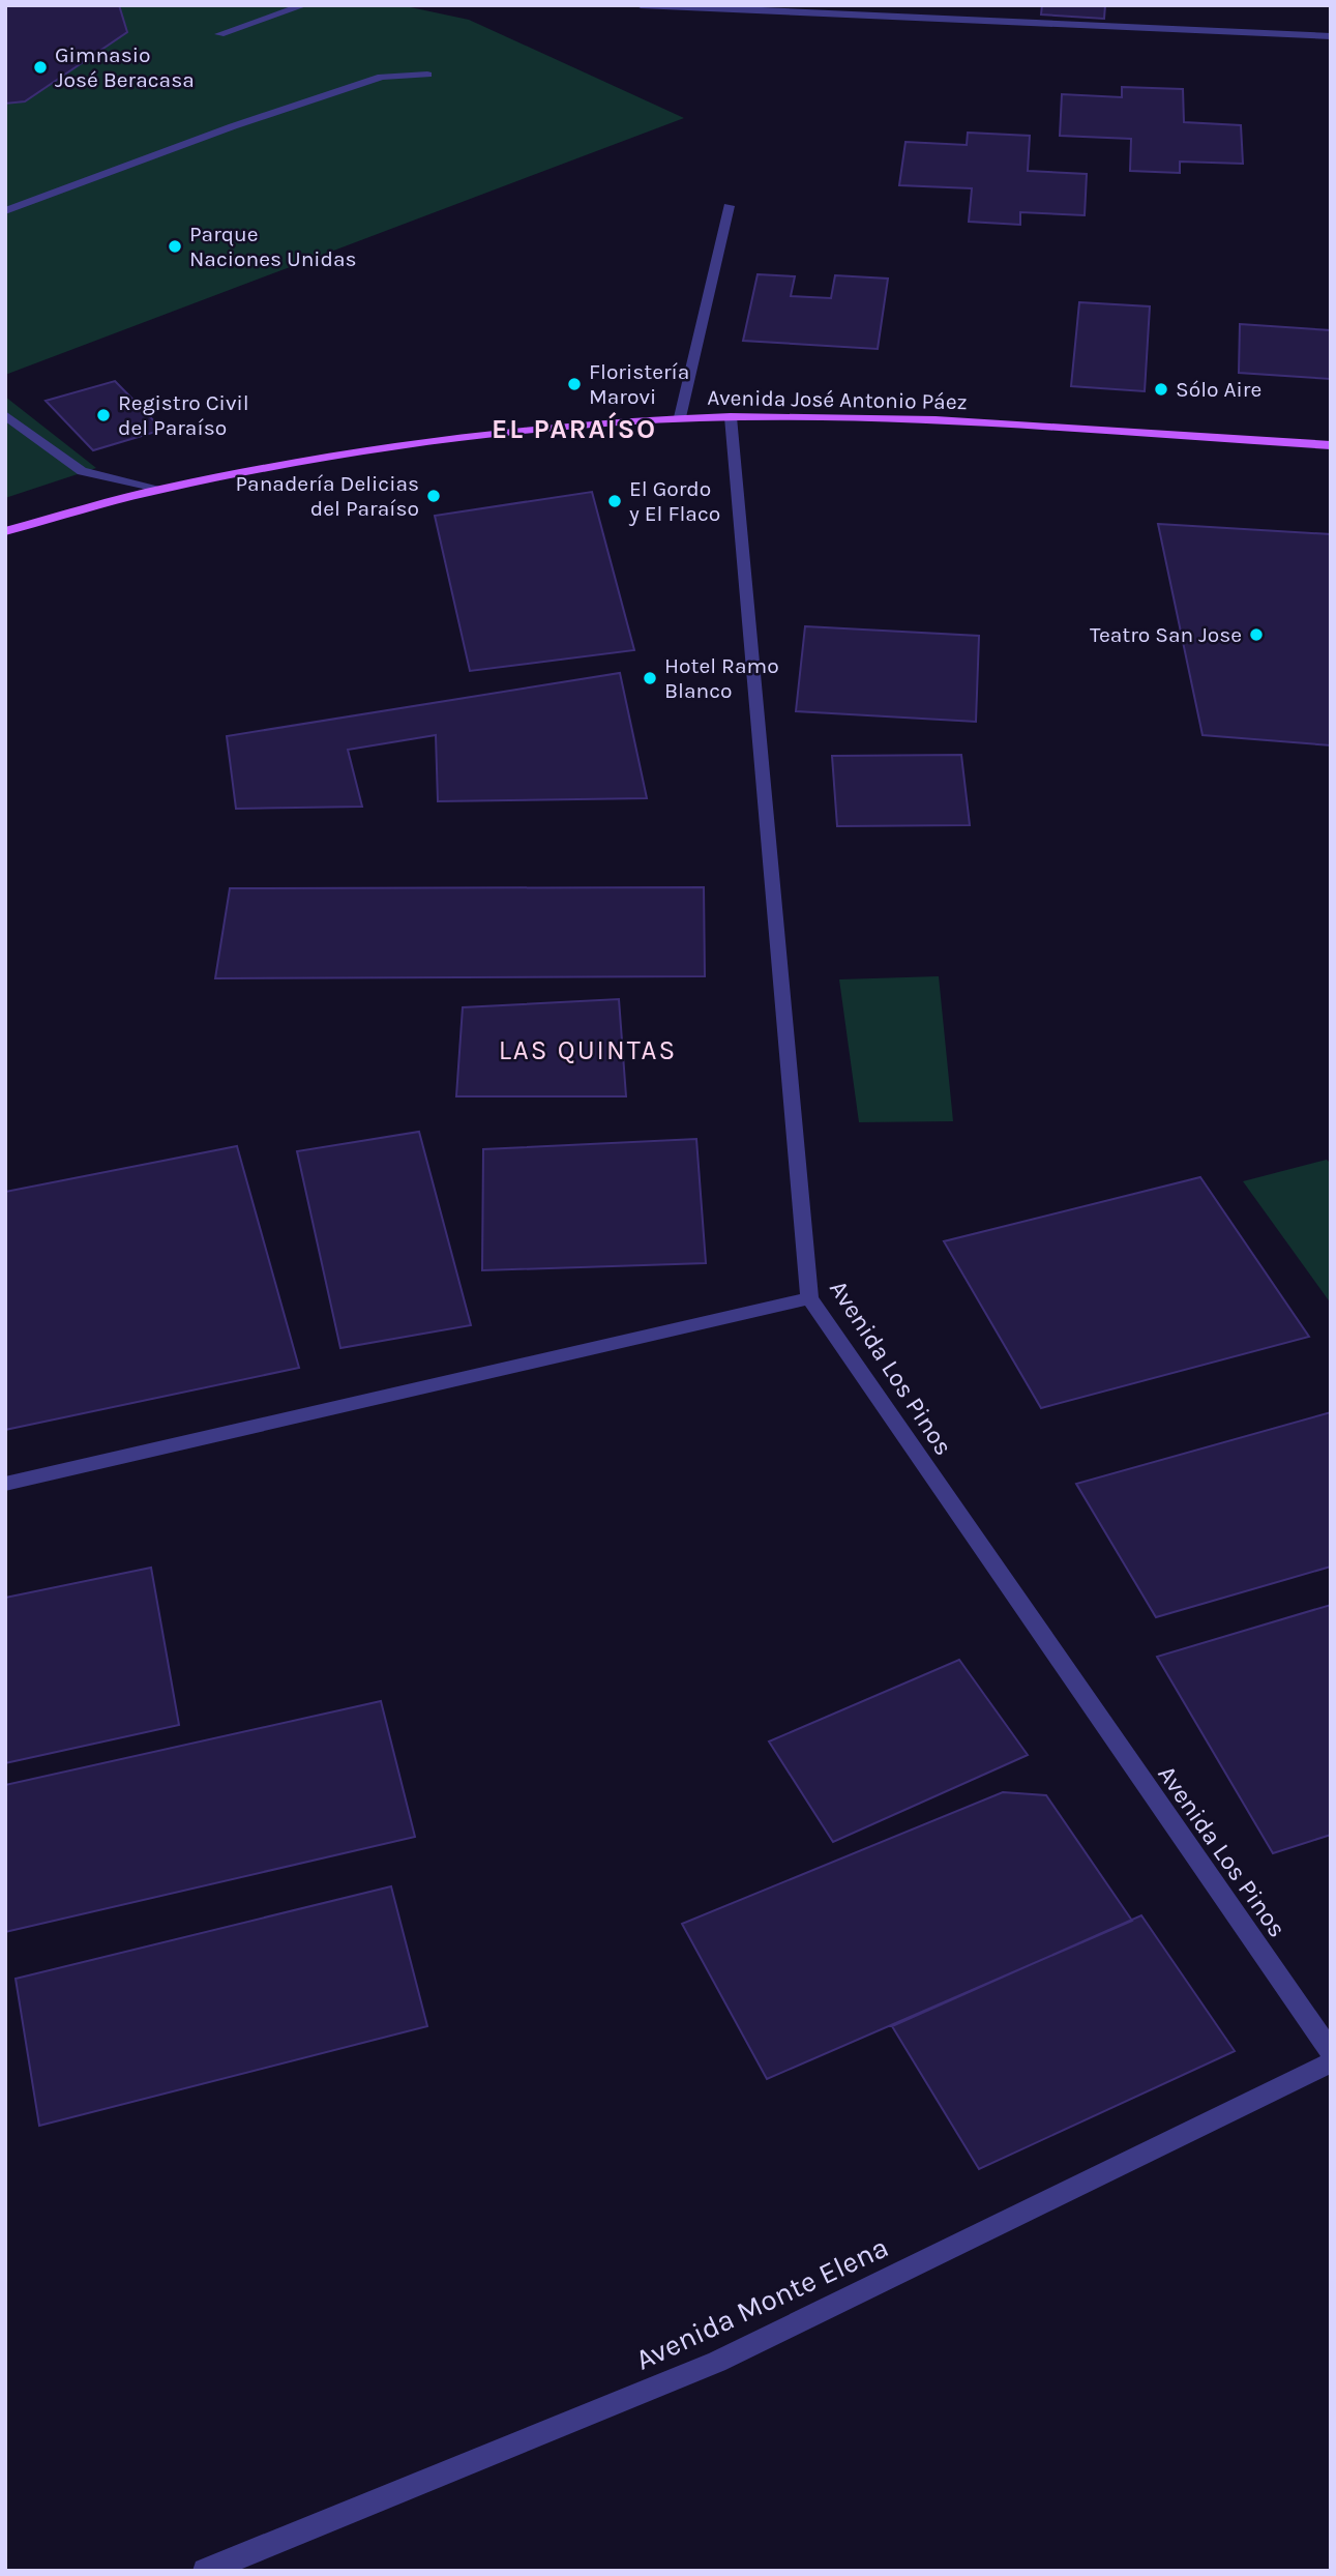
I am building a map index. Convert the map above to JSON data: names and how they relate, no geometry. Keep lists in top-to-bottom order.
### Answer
{
  "streets": {
    "main road": ["Avenida José Antonio Páez"],
    "street": ["Avenida Los Pinos", "Avenida Monte Elena"]
  },
  "crossings": [
    ["Avenida José Antonio Páez", "Avenida Los Pinos"]
  ],
  "districts": ["EL PARAÍSO", "LAS QUINTAS"],
  "places": [
    "Gimnasio José Beracasa",
    "Parque Naciones Unidas",
    "Floristería Marovi",
    "Sólo Aire",
    "Registro Civil del Paraíso",
    "Panadería Delicias del Paraíso",
    "El Gordo y El Flaco",
    "Teatro San Jose",
    "Hotel Ramo Blanco"
  ]
}
